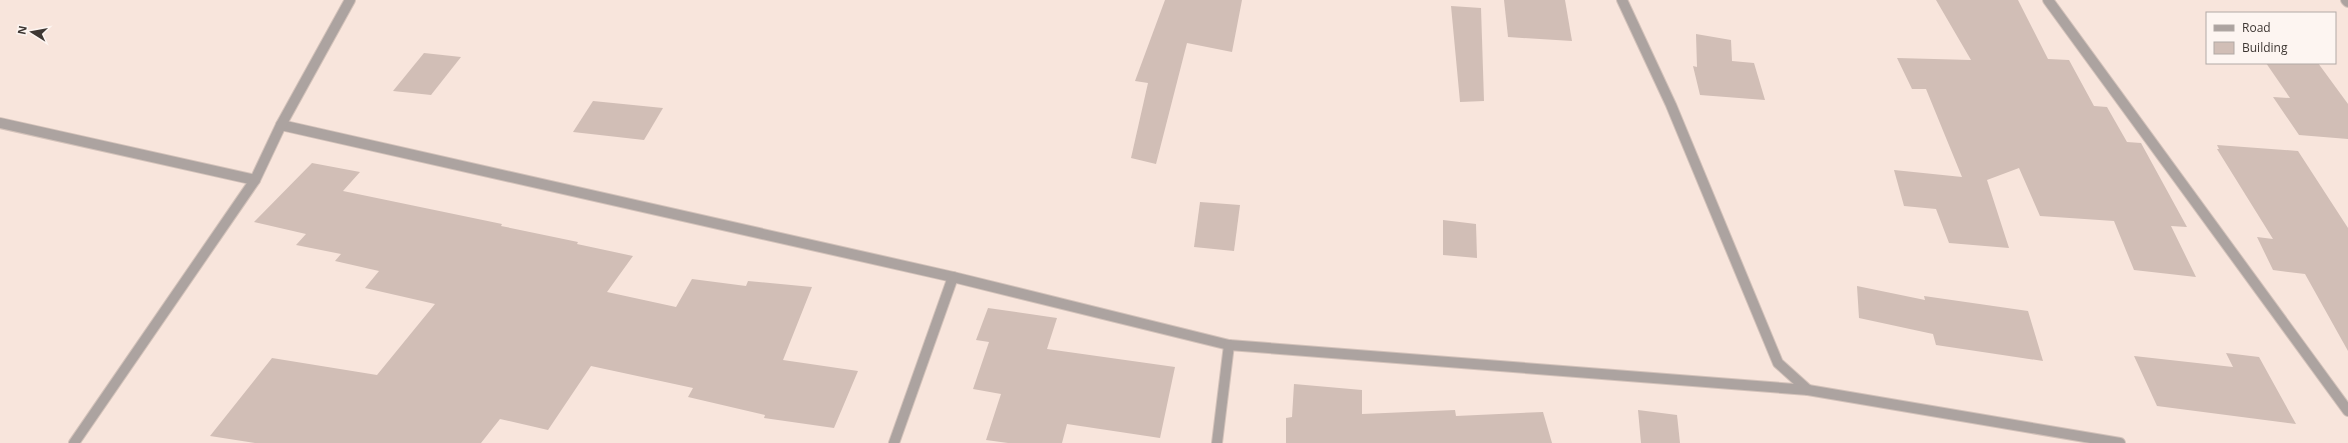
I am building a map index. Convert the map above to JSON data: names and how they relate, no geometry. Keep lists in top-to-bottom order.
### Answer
{
  "legend": ["Road", "Building"],
  "north": "left"
}
